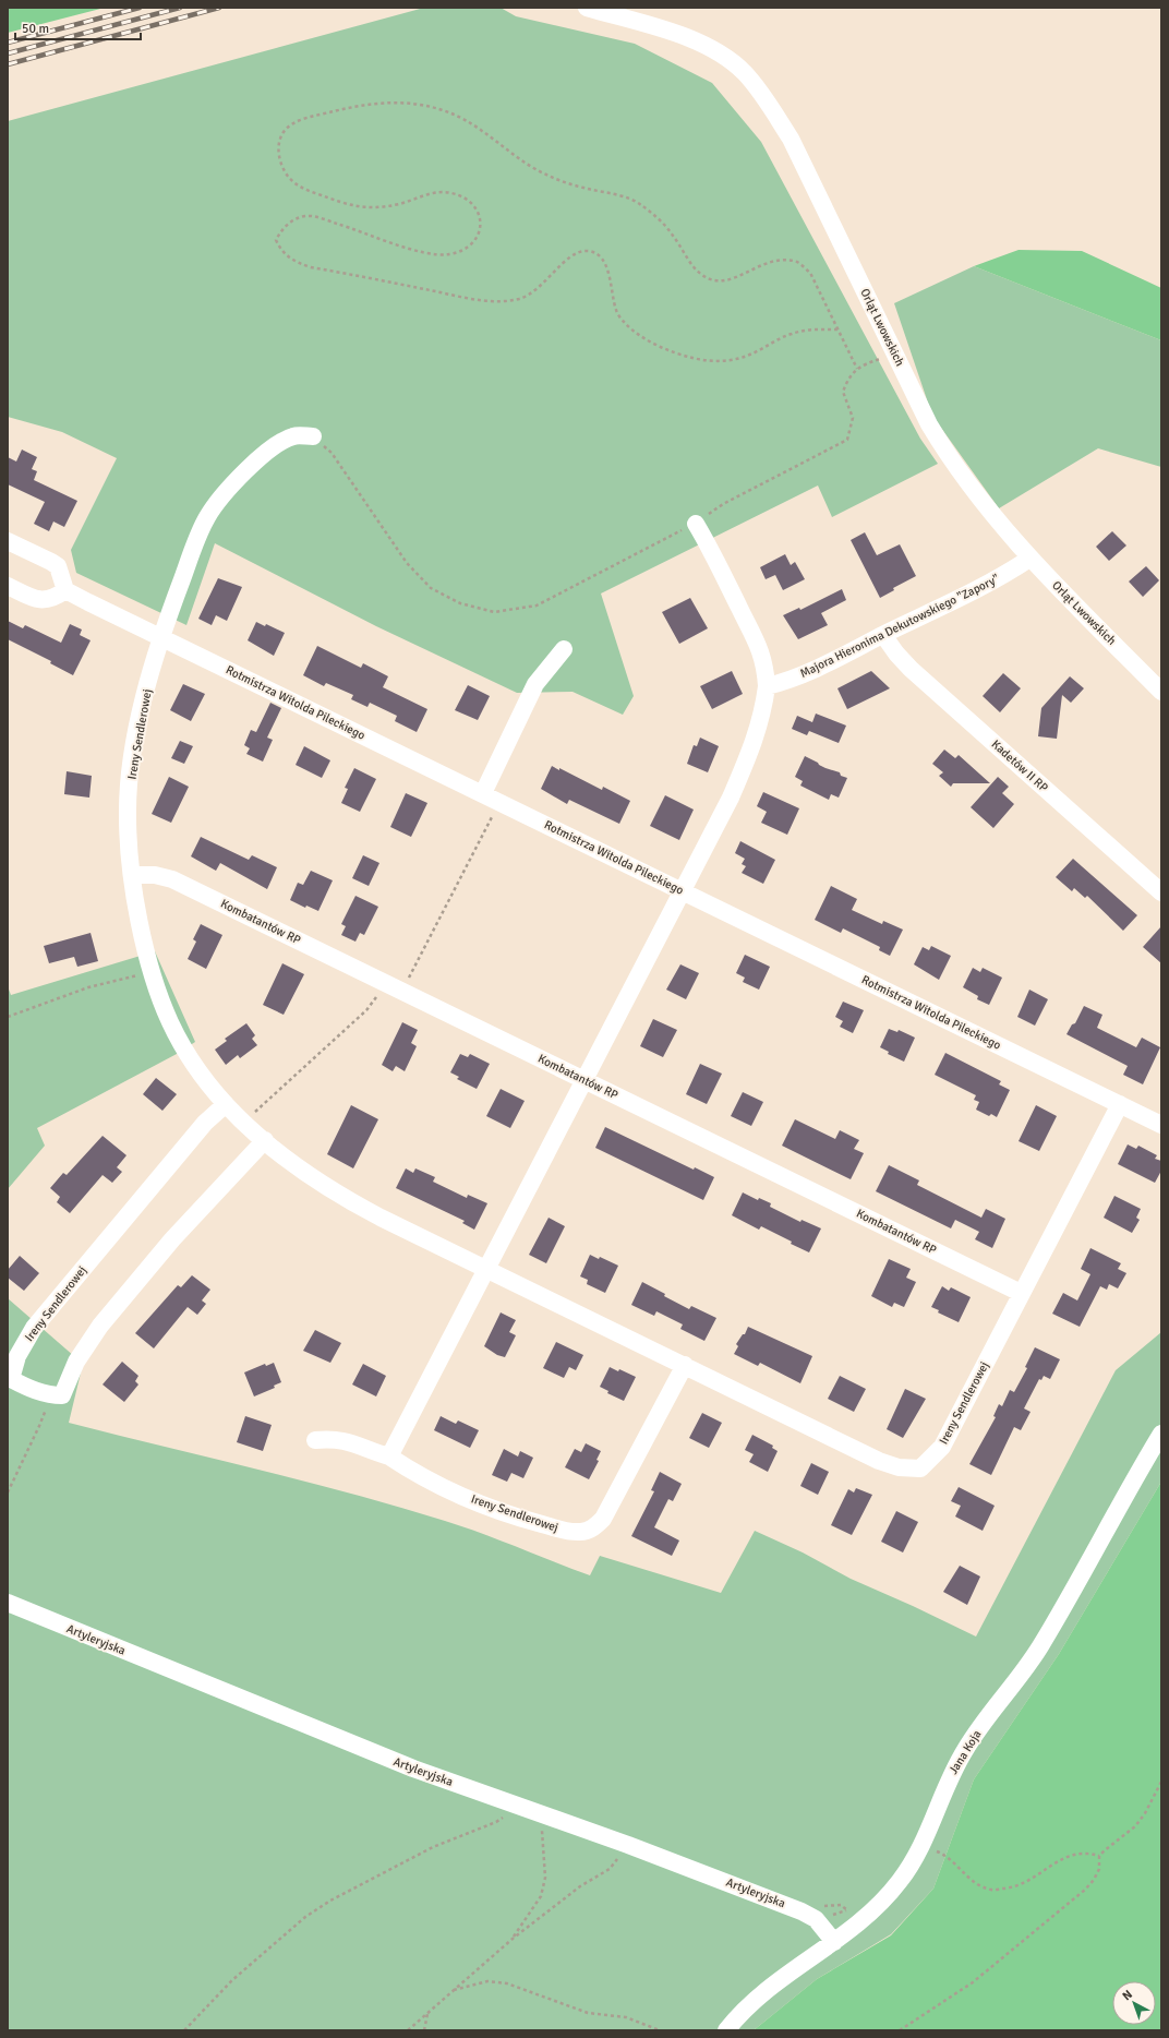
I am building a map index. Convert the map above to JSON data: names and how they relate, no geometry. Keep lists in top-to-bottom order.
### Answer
{
  "streets": {
    "street": [
      "Orląt Lwowskich",
      "Majora Hieronima Dekutowskiego \"Zapory\"",
      "Rotmistrza Witolda Pileckiego",
      "Ireny Sendlerowej",
      "Kadetów II RP",
      "Kombatantów RP",
      "Artyleryjska",
      "Jana Koja"
    ]
  },
  "crossings": [
    ["Orląt Lwowskich", "Majora Hieronima Dekutowskiego \"Zapory\""],
    ["Majora Hieronima Dekutowskiego \"Zapory\"", "Kadetów II RP"],
    ["Rotmistrza Witolda Pileckiego", "Ireny Sendlerowej"],
    ["Ireny Sendlerowej", "Kombatantów RP"],
    ["Artyleryjska", "Jana Koja"]
  ],
  "scale_bar": "50 m",
  "north": "top left"
}
